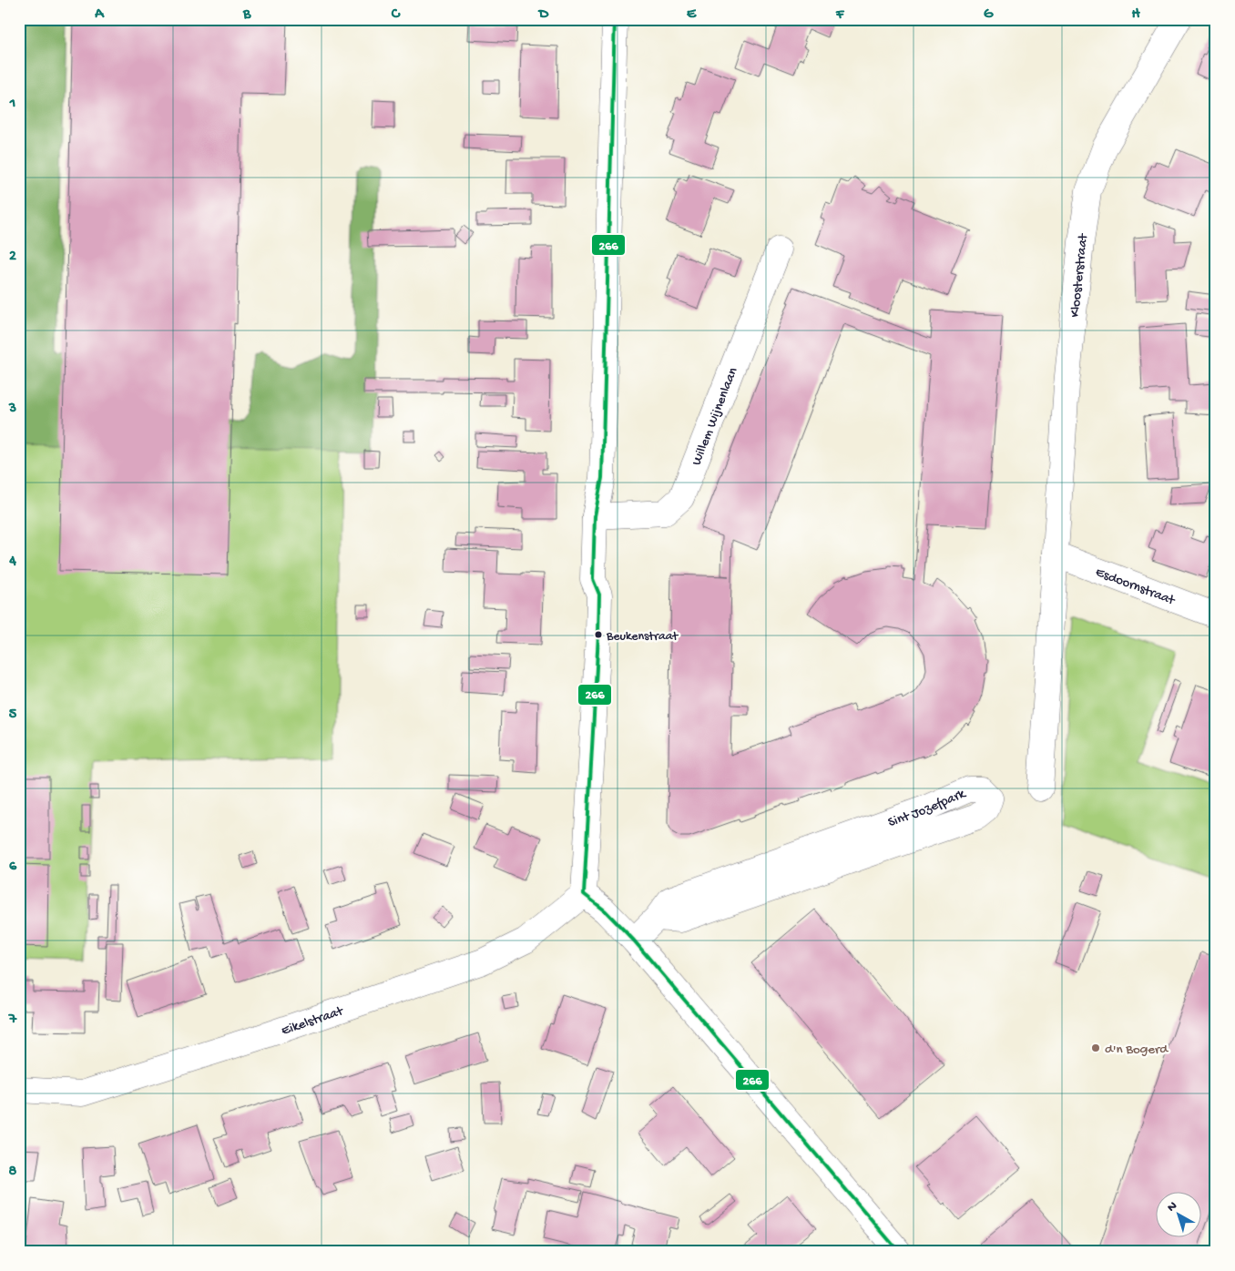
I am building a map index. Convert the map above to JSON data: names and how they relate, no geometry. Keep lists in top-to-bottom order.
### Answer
{
  "streets": {
    "street": [
      "Kloosterstraat",
      "Willem Wijnenlaan",
      "Esdoornstraat",
      "Sint Jozefpark",
      "Eikelstraat"
    ]
  },
  "crossings": [
    ["Kloosterstraat", "Esdoornstraat"]
  ],
  "places": ["Beukenstraat", "d'n Bogerd"],
  "lines": ["transit line 266"],
  "north": "top left",
  "grid": {
    "columns": [
      "A",
      "B",
      "C",
      "D",
      "E",
      "F",
      "G",
      "H"
    ],
    "rows": [
      "1",
      "2",
      "3",
      "4",
      "5",
      "6",
      "7",
      "8"
    ]
  }
}
